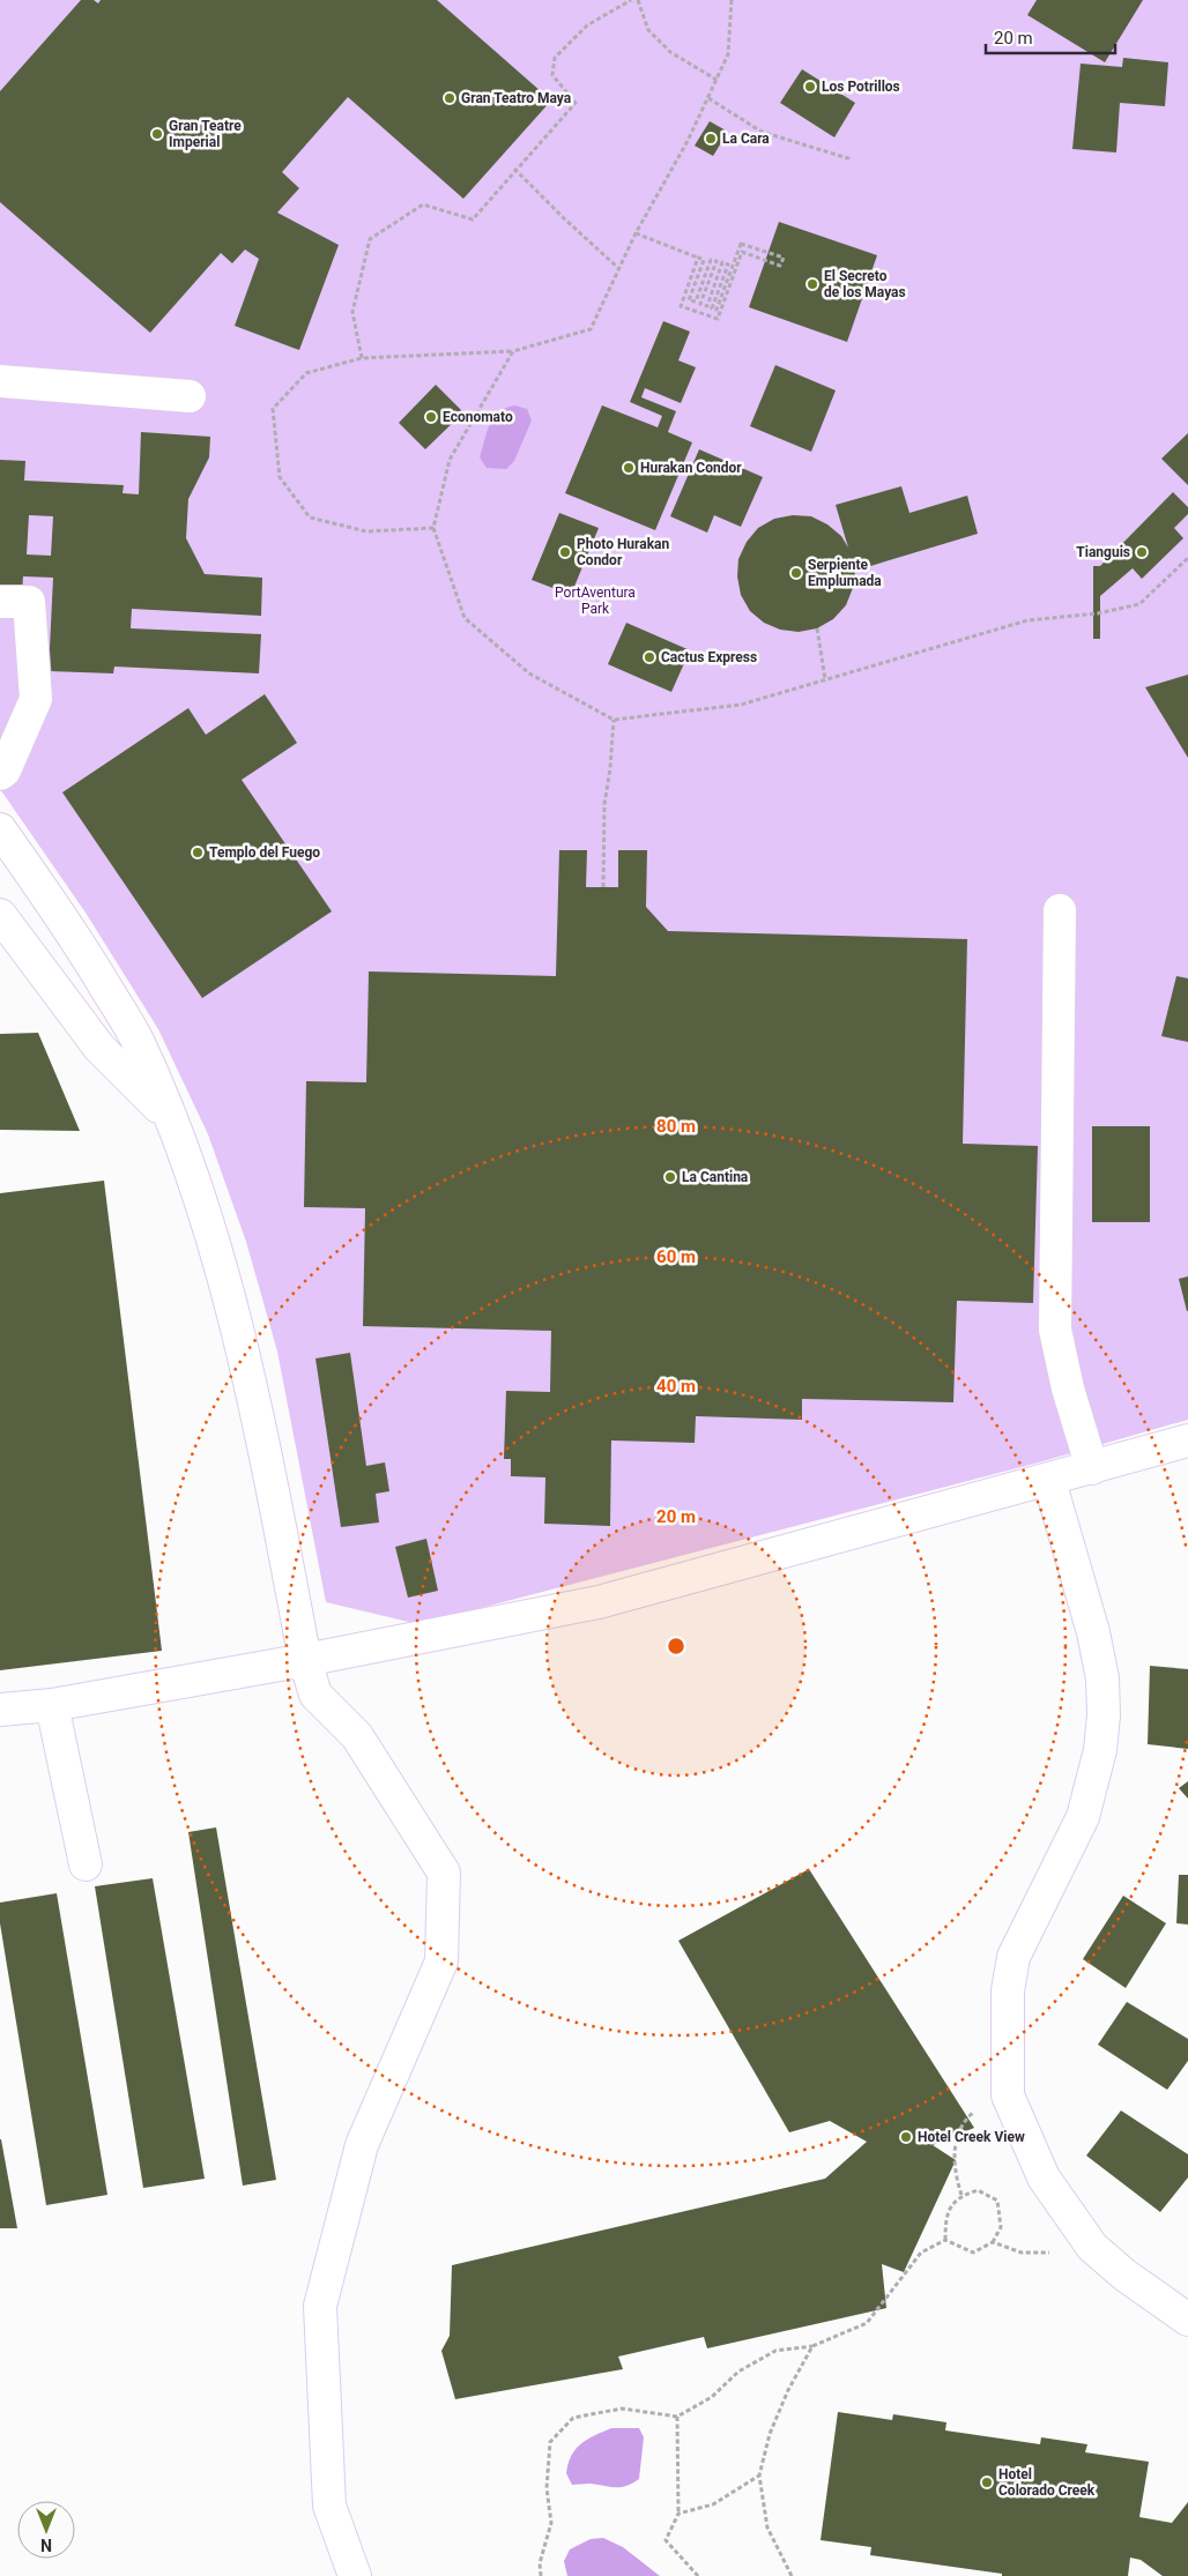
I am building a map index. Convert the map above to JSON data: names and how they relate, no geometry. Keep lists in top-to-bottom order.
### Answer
{
  "parks": ["PortAventura Park"],
  "places": [
    "Los Potrillos",
    "Gran Teatro Maya",
    "Gran Teatre Imperial",
    "La Cara",
    "El Secreto de los Mayas",
    "Economato",
    "Hurakan Condor",
    "Photo Hurakan Condor",
    "Tianguis",
    "Serpiente Emplumada",
    "Cactus Express",
    "Templo del Fuego",
    "La Cantina",
    "Hotel Creek View",
    "Hotel Colorado Creek"
  ],
  "scale_bar": "20 m",
  "north": "bottom",
  "rings": [
    "80 m",
    "60 m",
    "40 m",
    "20 m"
  ]
}
